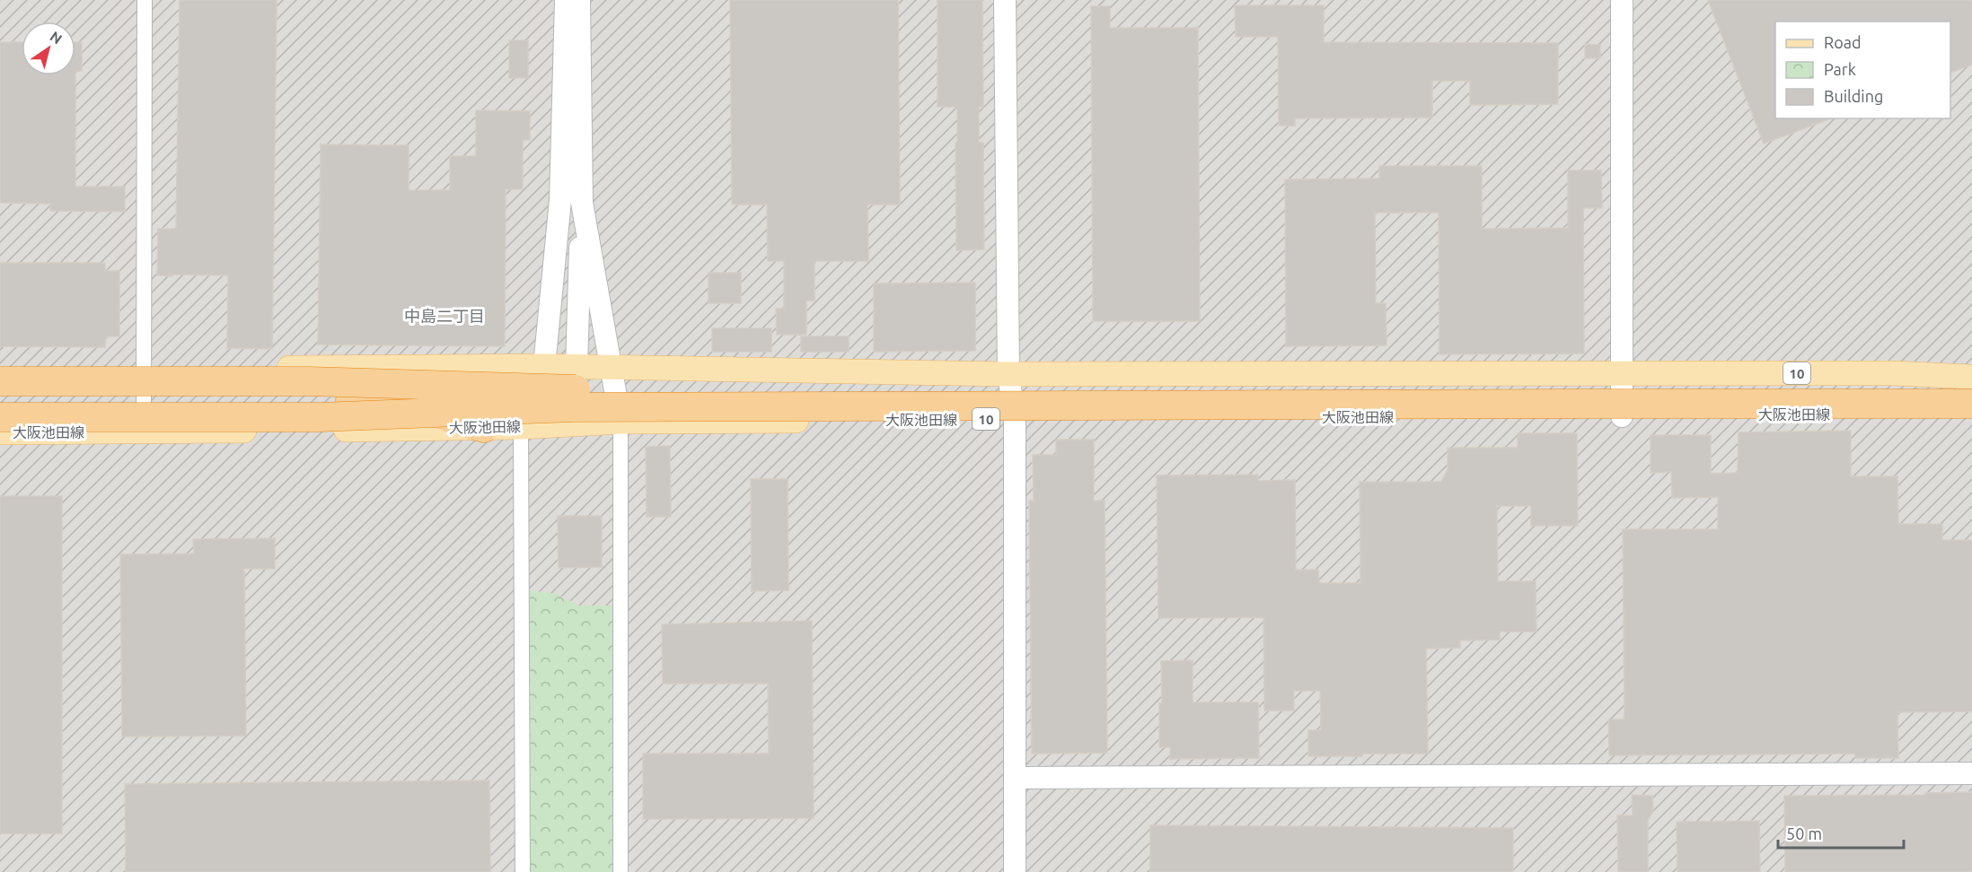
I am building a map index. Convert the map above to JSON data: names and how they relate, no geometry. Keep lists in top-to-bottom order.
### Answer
{
  "streets": {
    "main road": ["10", "大阪池田線"]
  },
  "districts": ["中島二丁目"],
  "legend": ["Road", "Park", "Building"],
  "scale_bar": "50 m",
  "north": "top right"
}
